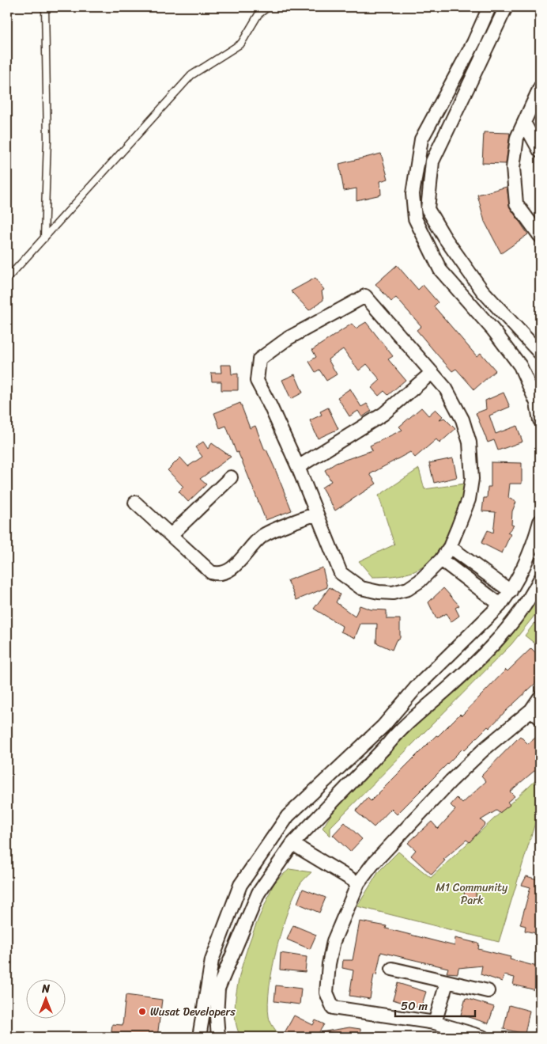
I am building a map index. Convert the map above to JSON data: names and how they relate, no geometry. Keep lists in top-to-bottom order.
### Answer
{
  "parks": ["M1 Community Park"],
  "places": ["Wusat Developers"],
  "scale_bar": "50 m",
  "north": "top"
}
